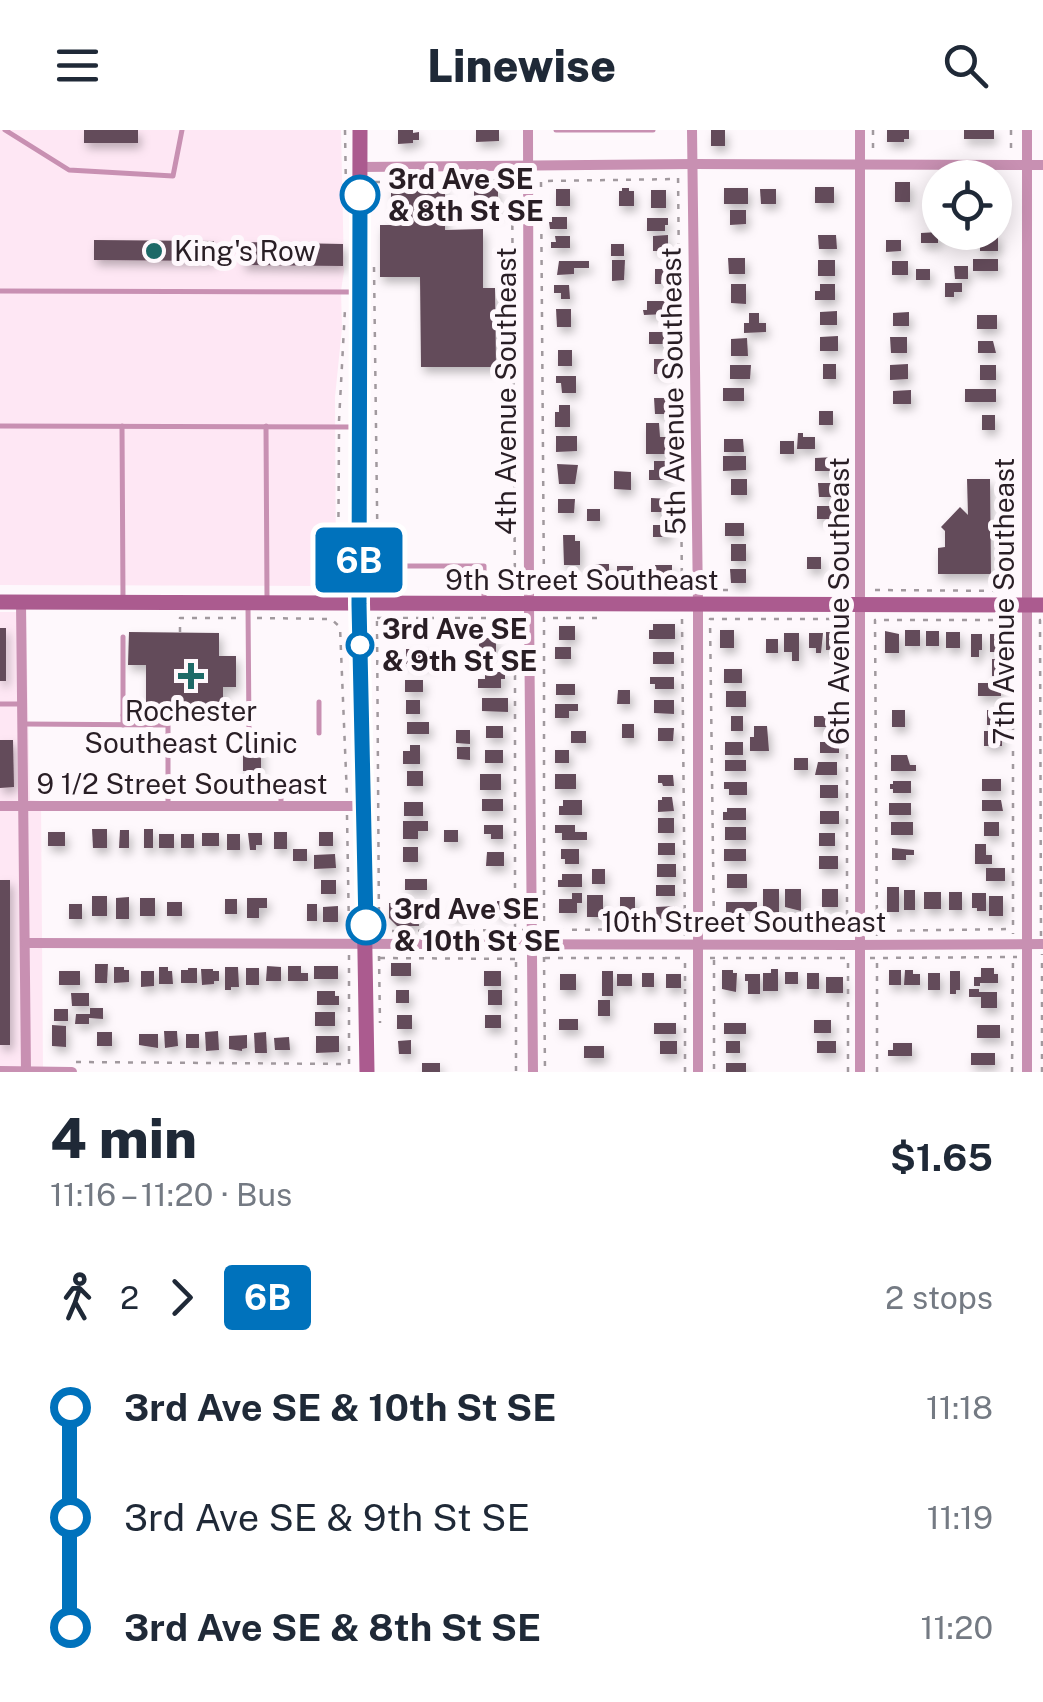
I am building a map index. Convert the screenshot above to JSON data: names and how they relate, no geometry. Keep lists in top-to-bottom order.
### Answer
{
  "streets": {
    "street": [
      "4th Avenue Southeast",
      "5th Avenue Southeast",
      "9th Street Southeast",
      "6th Avenue Southeast",
      "7th Avenue Southeast",
      "9 1/2 Street Southeast",
      "10th Street Southeast"
    ]
  },
  "crossings": [
    ["4th Avenue Southeast", "9th Street Southeast"],
    ["4th Avenue Southeast", "10th Street Southeast"],
    ["5th Avenue Southeast", "9th Street Southeast"],
    ["5th Avenue Southeast", "10th Street Southeast"],
    ["9th Street Southeast", "6th Avenue Southeast"],
    ["9th Street Southeast", "7th Avenue Southeast"],
    ["6th Avenue Southeast", "10th Street Southeast"],
    ["7th Avenue Southeast", "10th Street Southeast"]
  ],
  "places": {
    "other": [
      "3rd Ave SE & 8th St SE",
      "King's Row",
      "3rd Ave SE & 9th St SE",
      "3rd Ave SE & 10th St SE"
    ],
    "health": ["Rochester Southeast Clinic"]
  },
  "lines": ["bus line 6B"],
  "page": {
    "header": "Linewise",
    "on_map": "6B",
    "heading": ["4 min", "11:16 – 11:20 · Bus", "$1.65"],
    "legs": ["2", "6B", "2 stops"],
    "list": [
      {
        "name": "3rd Ave SE & 10th St SE",
        "value": "11:18"
      },
      {
        "name": "3rd Ave SE & 9th St SE",
        "value": "11:19"
      },
      {
        "name": "3rd Ave SE & 8th St SE",
        "value": "11:20"
      }
    ]
  }
}
